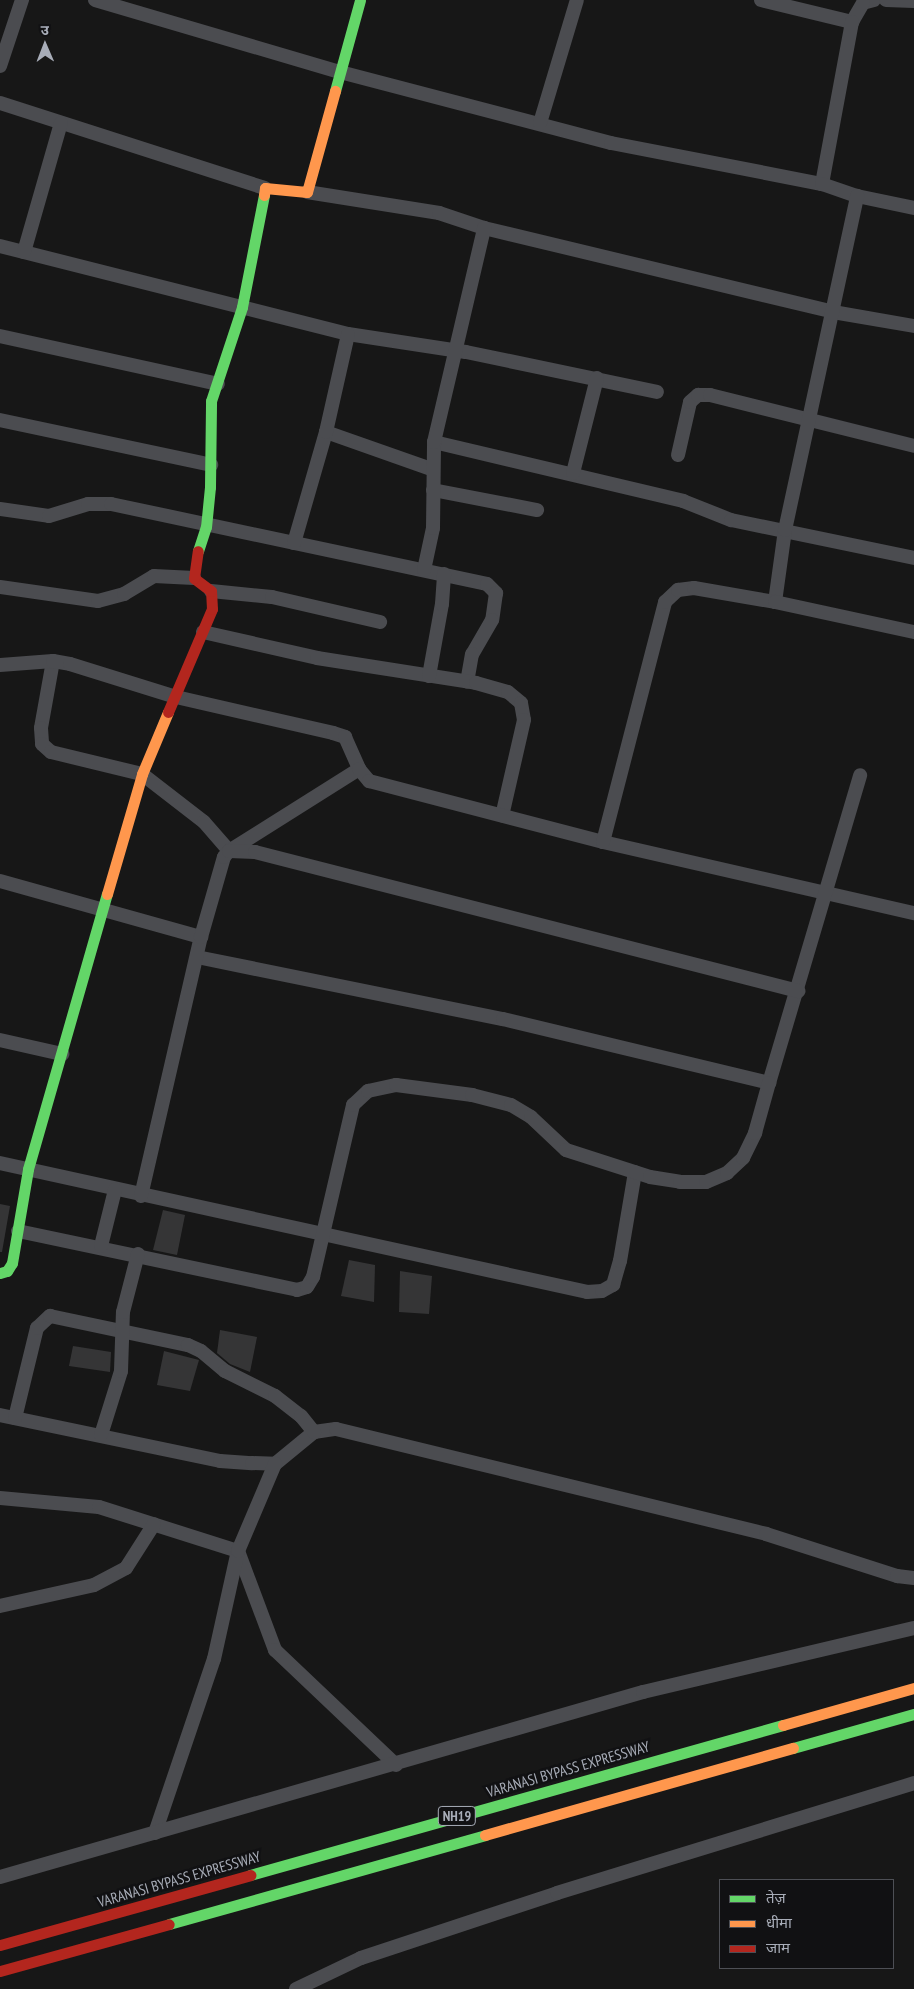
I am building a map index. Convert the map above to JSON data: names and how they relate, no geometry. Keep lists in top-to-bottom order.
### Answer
{
  "streets": {
    "main road": ["VARANASI BYPASS EXPRESSWAY", "NH19"]
  },
  "legend": ["तेज़", "धीमा", "जाम"],
  "north": "top"
}
